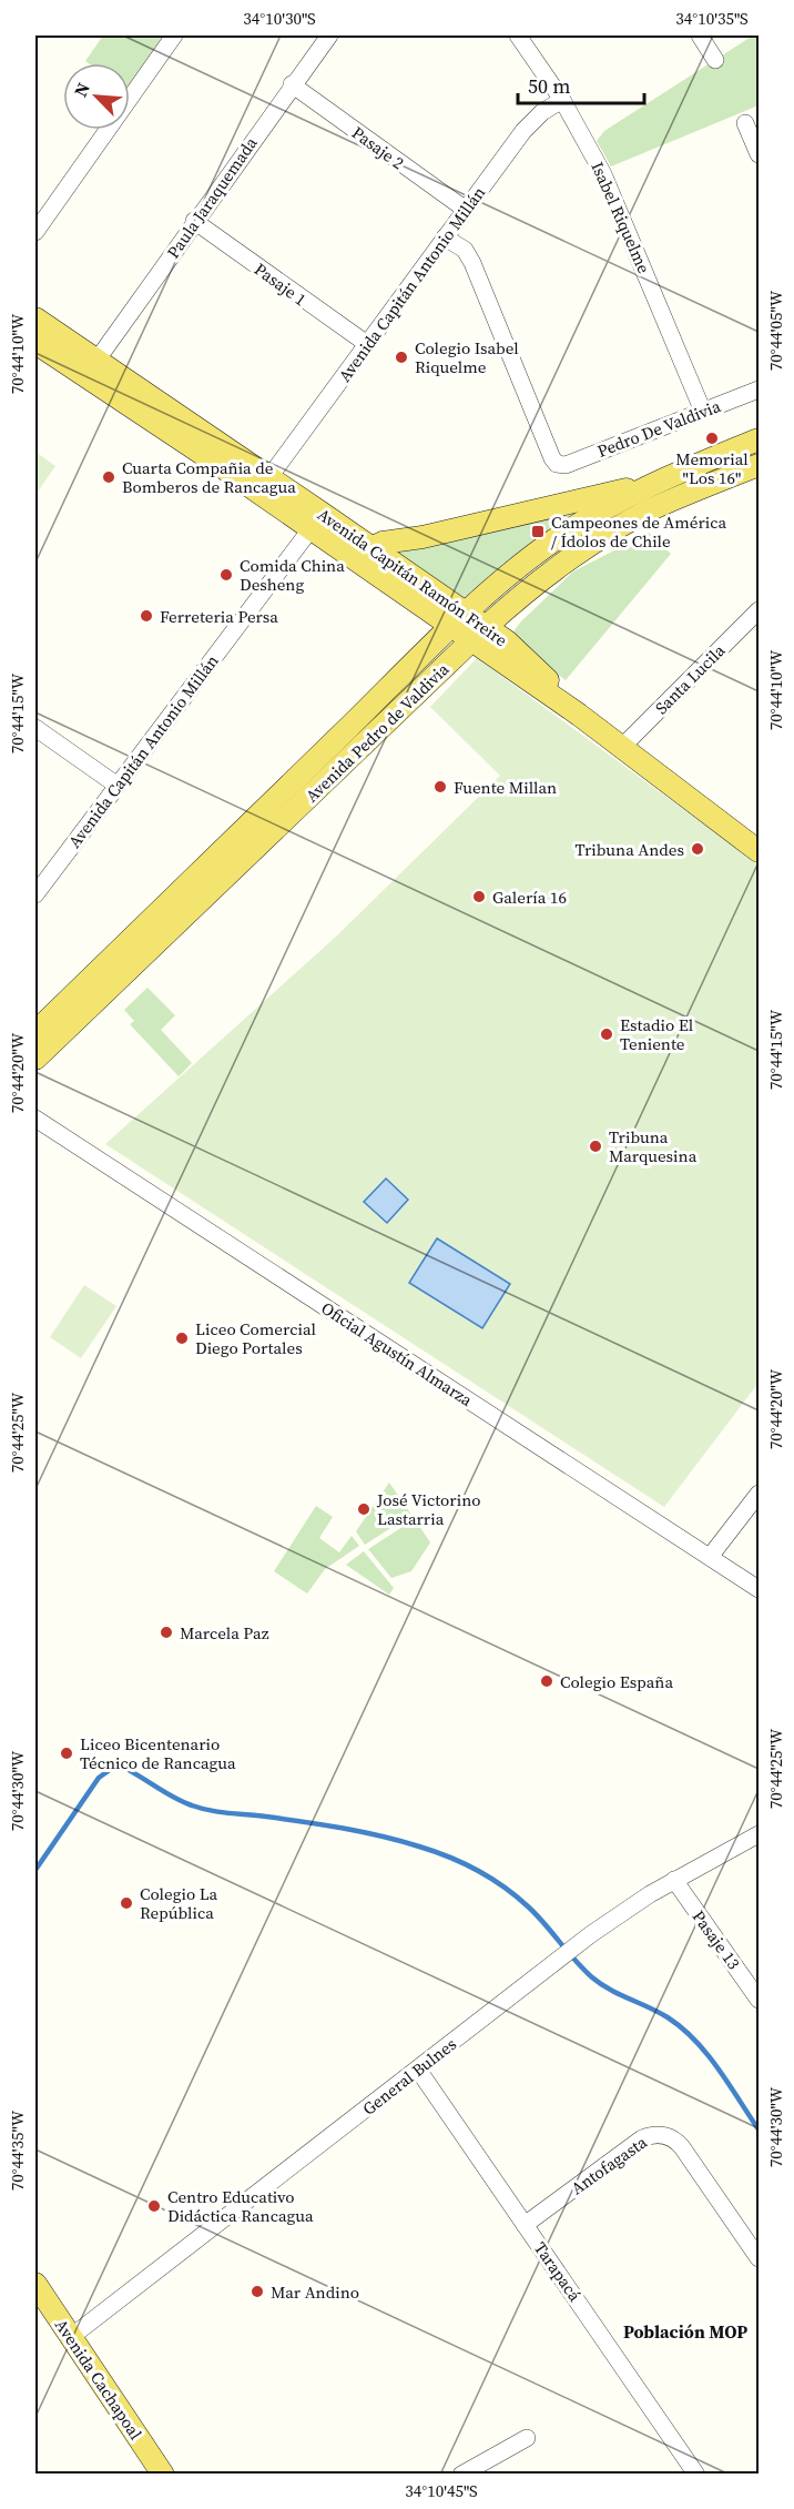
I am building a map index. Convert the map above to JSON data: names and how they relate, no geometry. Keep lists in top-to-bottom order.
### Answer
{
  "streets": {
    "main road": ["Avenida Capitán Ramón Freire", "Avenida Pedro de Valdivia", "Avenida Cachapoal"],
    "street": [
      "Pasaje 2",
      "Paula Jaraquemada",
      "Isabel Riquelme",
      "Pasaje 1",
      "Avenida Capitán Antonio Millán",
      "Pedro De Valdivia",
      "Santa Lucila",
      "Oficial Agustín Almarza",
      "Pasaje 13",
      "General Bulnes",
      "Antofagasta",
      "Tarapacá"
    ]
  },
  "crossings": [
    ["Pasaje 2", "Paula Jaraquemada"],
    ["Pasaje 2", "Avenida Capitán Antonio Millán"],
    ["Paula Jaraquemada", "Pasaje 1"],
    ["Paula Jaraquemada", "Avenida Capitán Ramón Freire"],
    ["Isabel Riquelme", "Avenida Capitán Antonio Millán"],
    ["Isabel Riquelme", "Pedro De Valdivia"],
    ["Pasaje 1", "Avenida Capitán Antonio Millán"],
    ["Avenida Capitán Antonio Millán", "Pedro De Valdivia"],
    ["Avenida Capitán Antonio Millán", "Avenida Capitán Ramón Freire"],
    ["Avenida Capitán Ramón Freire", "Santa Lucila"],
    ["Avenida Capitán Ramón Freire", "Avenida Pedro de Valdivia"],
    ["Pasaje 13", "General Bulnes"],
    ["General Bulnes", "Tarapacá"],
    ["General Bulnes", "Avenida Cachapoal"],
    ["Antofagasta", "Tarapacá"]
  ],
  "districts": ["Población MOP"],
  "places": {
    "other": [
      "Colegio Isabel Riquelme",
      "Memorial \"Los 16\"",
      "Cuarta Compañia de Bomberos de Rancagua",
      "Comida China Desheng",
      "Ferreteria Persa",
      "Fuente Millan",
      "Tribuna Andes",
      "Galería 16",
      "Estadio El Teniente",
      "Tribuna Marquesina",
      "Liceo Comercial Diego Portales",
      "José Victorino Lastarria",
      "Marcela Paz",
      "Colegio España",
      "Liceo Bicentenario Técnico de Rancagua",
      "Colegio La República",
      "Centro Educativo Didáctica Rancagua",
      "Mar Andino"
    ],
    "transit": ["Campeones de América / Ídolos de Chile"]
  },
  "scale_bar": "50 m",
  "north": "top left",
  "coordinates": [
    "34°10'30\"S",
    "34°10'35\"S",
    "70°44'05\"W",
    "70°44'10\"W",
    "70°44'15\"W",
    "70°44'20\"W",
    "70°44'25\"W",
    "70°44'30\"W",
    "70°44'35\"W",
    "34°10'45\"S"
  ]
}
